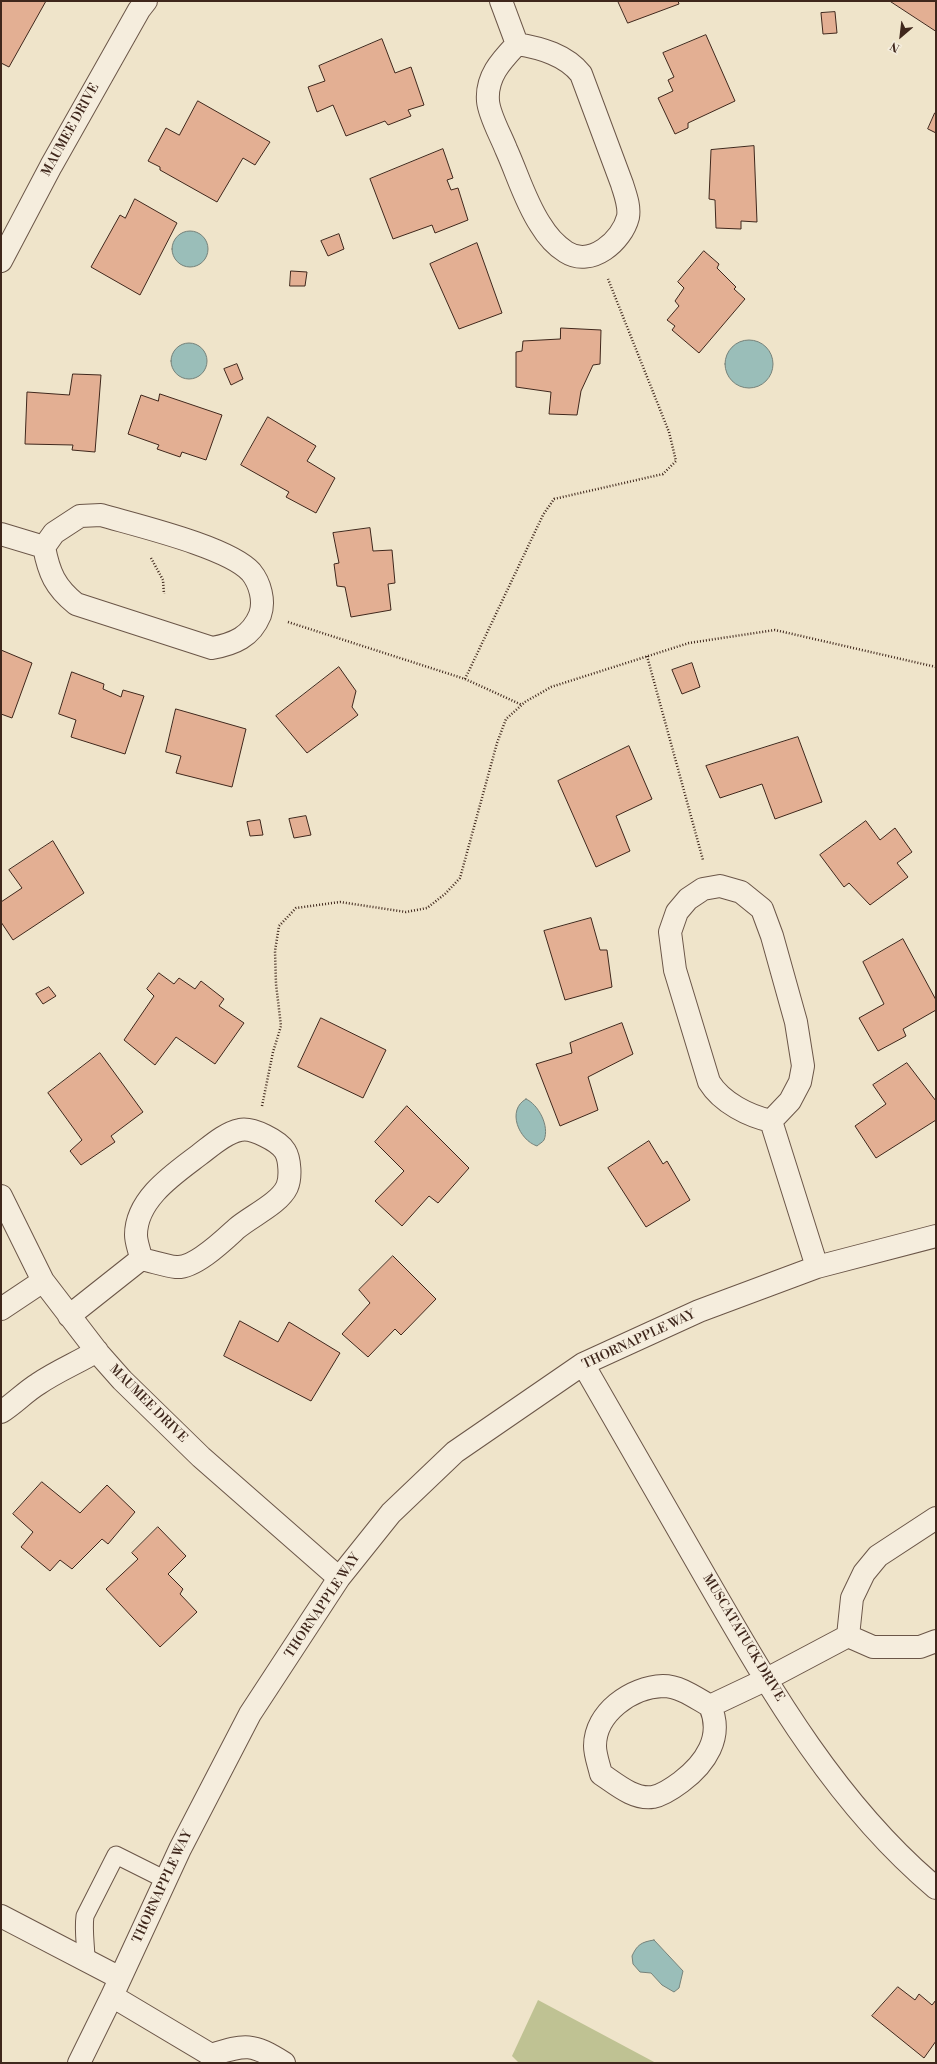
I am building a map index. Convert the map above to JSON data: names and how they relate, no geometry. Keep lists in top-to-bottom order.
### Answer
{
  "streets": {
    "street": ["MAUMEE DRIVE", "THORNAPPLE WAY", "MUSCATATUCK DRIVE"]
  },
  "crossings": [
    ["MAUMEE DRIVE", "THORNAPPLE WAY"],
    ["THORNAPPLE WAY", "MUSCATATUCK DRIVE"]
  ],
  "north": "bottom left"
}
